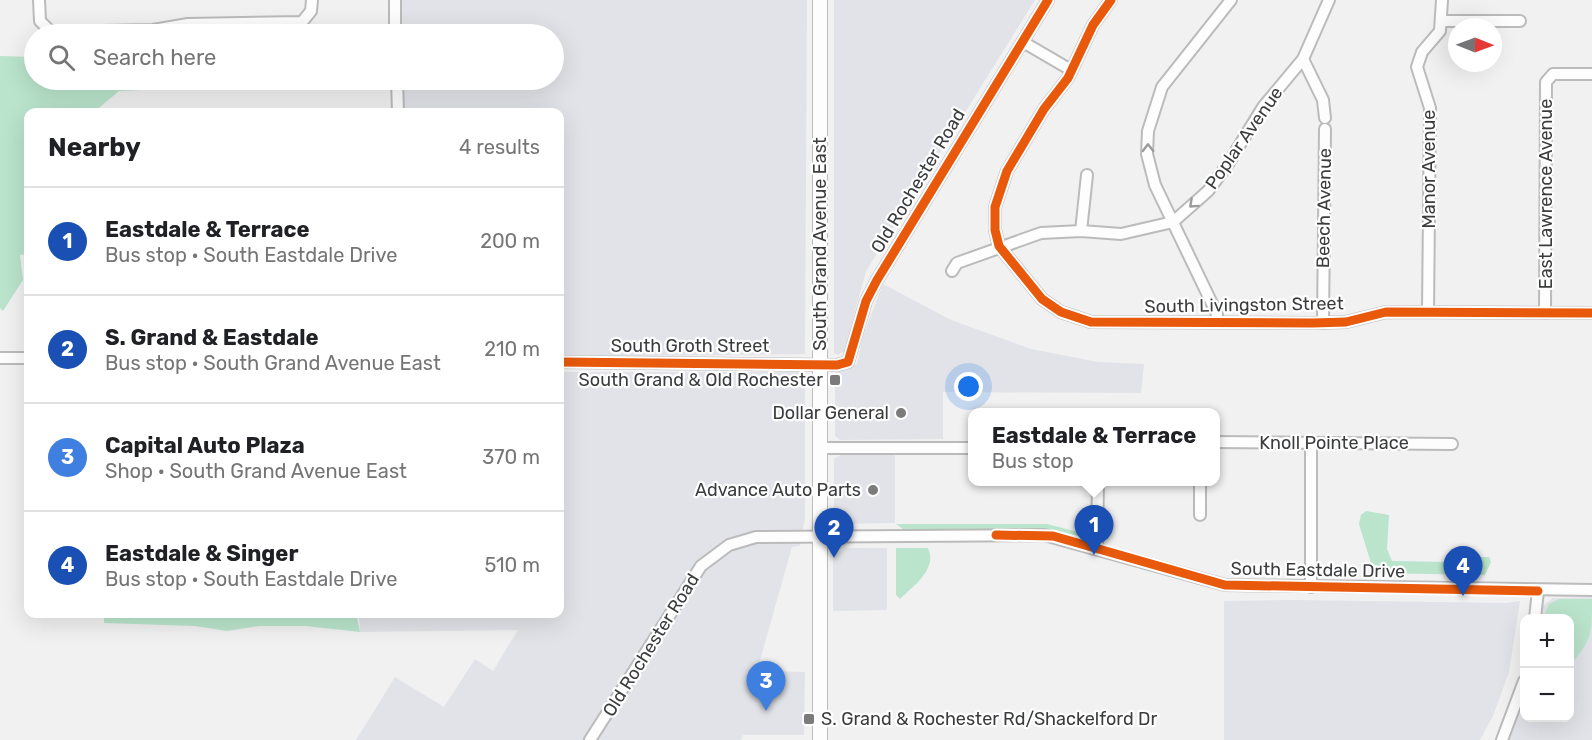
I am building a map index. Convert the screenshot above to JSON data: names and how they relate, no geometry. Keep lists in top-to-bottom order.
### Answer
{
  "streets": {
    "main road": ["South Grand Avenue East"],
    "street": [
      "Poplar Avenue",
      "Manor Avenue",
      "Old Rochester Road",
      "East Lawrence Avenue",
      "Beech Avenue",
      "South Livingston Street",
      "South Groth Street",
      "Knoll Pointe Place",
      "South Eastdale Drive"
    ]
  },
  "crossings": [
    ["Poplar Avenue", "Beech Avenue"],
    ["Poplar Avenue", "South Livingston Street"],
    ["Manor Avenue", "South Livingston Street"],
    ["Old Rochester Road", "South Grand Avenue East"],
    ["Old Rochester Road", "South Groth Street"],
    ["Old Rochester Road", "South Eastdale Drive"],
    ["East Lawrence Avenue", "South Livingston Street"],
    ["Beech Avenue", "South Livingston Street"],
    ["South Grand Avenue East", "South Groth Street"],
    ["South Grand Avenue East", "South Eastdale Drive"]
  ],
  "one_way": ["Poplar Avenue"],
  "places": {
    "transit": ["South Grand & Old Rochester", "S. Grand & Rochester Rd/Shackelford Dr"],
    "other": ["Dollar General", "Advance Auto Parts"]
  },
  "north": "right",
  "page": {
    "search": "Search here",
    "heading": ["Nearby", "4 results"],
    "list": [
      {
        "mark": "1",
        "name": "Eastdale & Terrace",
        "note": "Bus stop · South Eastdale Drive",
        "value": "200 m"
      },
      {
        "mark": "2",
        "name": "S. Grand & Eastdale",
        "note": "Bus stop · South Grand Avenue East",
        "value": "210 m"
      },
      {
        "mark": "3",
        "name": "Capital Auto Plaza",
        "note": "Shop · South Grand Avenue East",
        "value": "370 m"
      },
      {
        "mark": "4",
        "name": "Eastdale & Singer",
        "note": "Bus stop · South Eastdale Drive",
        "value": "510 m"
      }
    ],
    "popup": ["Eastdale & Terrace", "Bus stop"],
    "pins": [
      "1",
      "2",
      "4",
      "3"
    ],
    "map_buttons": ["+", "−"]
  }
}
